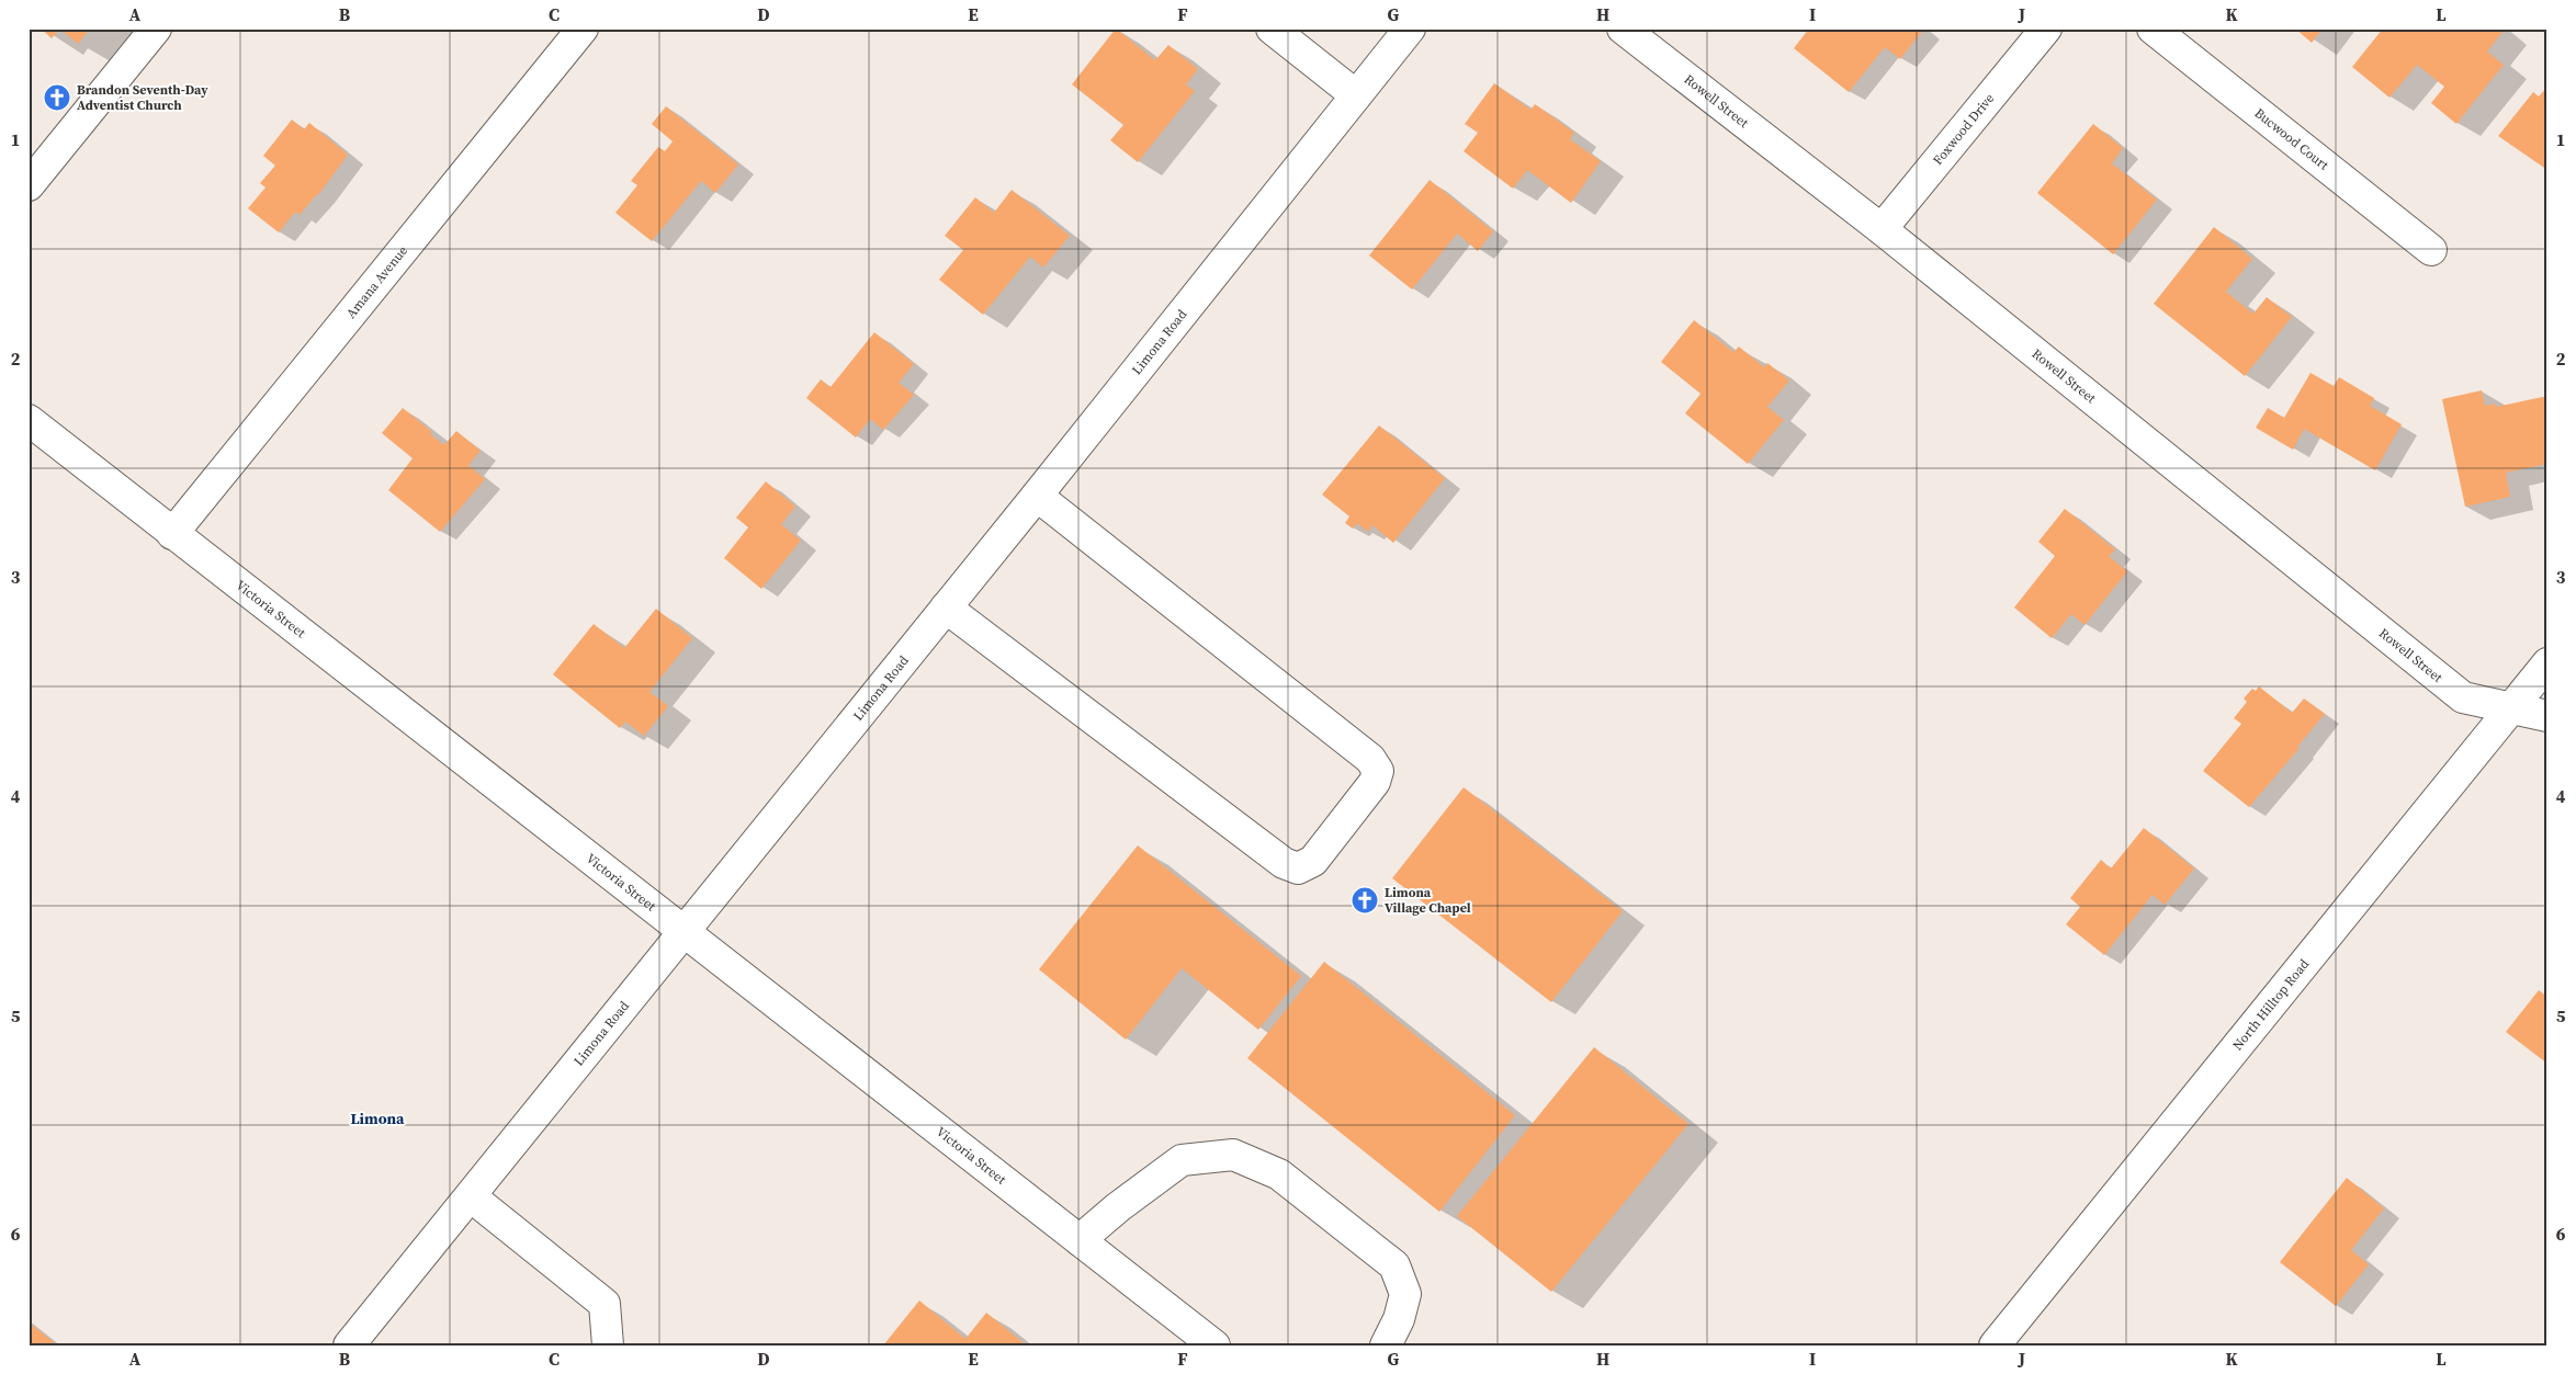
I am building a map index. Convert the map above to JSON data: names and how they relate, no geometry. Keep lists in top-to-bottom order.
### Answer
{
  "streets": {
    "street": [
      "Rowell Street",
      "Foxwood Drive",
      "Bucwood Court",
      "Amana Avenue",
      "Limona Road",
      "Victoria Street",
      "North Hilltop Road"
    ]
  },
  "crossings": [
    ["Rowell Street", "Foxwood Drive"],
    ["Rowell Street", "North Hilltop Road"],
    ["Amana Avenue", "Victoria Street"],
    ["Limona Road", "Victoria Street"]
  ],
  "districts": ["Limona"],
  "places": {
    "church": ["Brandon Seventh-Day Adventist Church", "Limona Village Chapel"]
  },
  "grid": {
    "columns": [
      "A",
      "B",
      "C",
      "D",
      "E",
      "F",
      "G",
      "H",
      "I",
      "J",
      "K",
      "L"
    ],
    "rows": [
      "1",
      "2",
      "3",
      "4",
      "5",
      "6"
    ]
  }
}
